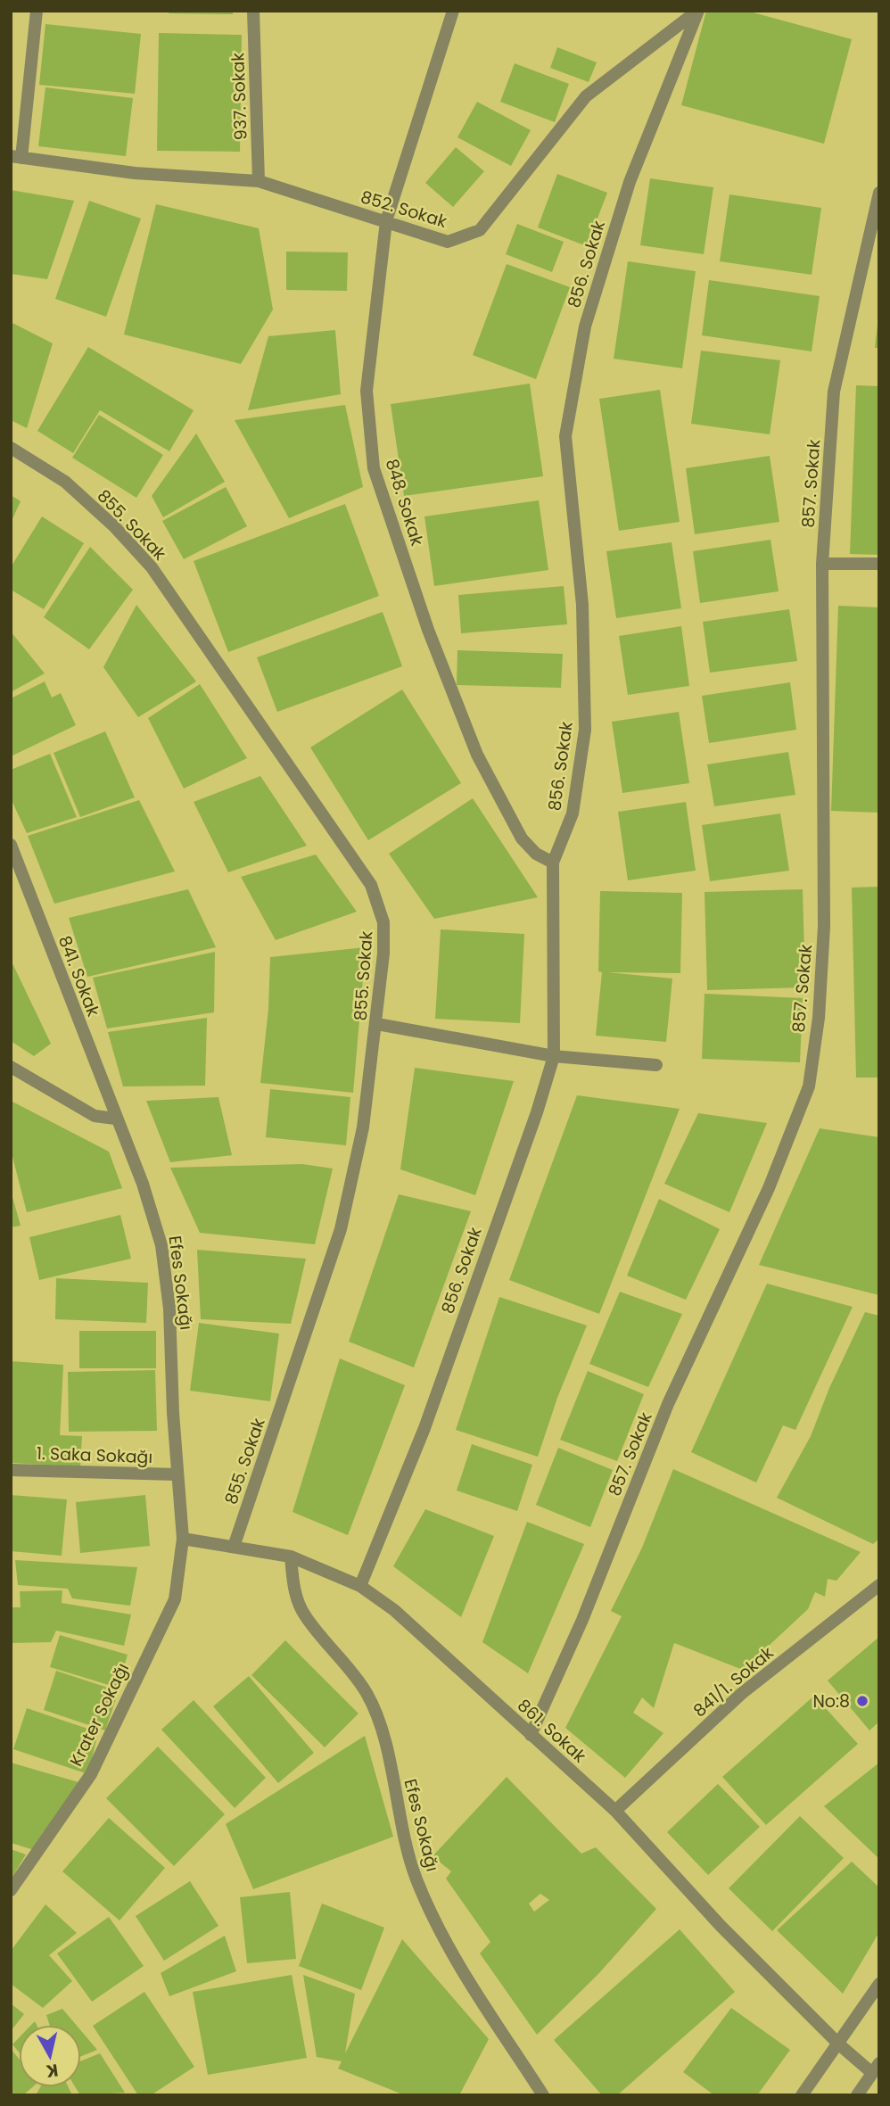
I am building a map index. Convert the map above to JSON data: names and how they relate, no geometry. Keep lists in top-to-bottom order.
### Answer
{
  "streets": {
    "street": [
      "937. Sokak",
      "852. Sokak",
      "856. Sokak",
      "857. Sokak",
      "848. Sokak",
      "855. Sokak",
      "841. Sokak",
      "Efes Sokağı",
      "1. Saka Sokağı",
      "841/1. Sokak",
      "Krater Sokağı",
      "861. Sokak"
    ]
  },
  "crossings": [
    ["937. Sokak", "852. Sokak"],
    ["852. Sokak", "856. Sokak"],
    ["852. Sokak", "848. Sokak"],
    ["856. Sokak", "848. Sokak"],
    ["856. Sokak", "861. Sokak"],
    ["857. Sokak", "861. Sokak"],
    ["855. Sokak", "861. Sokak"],
    ["841. Sokak", "Efes Sokağı"],
    ["Efes Sokağı", "1. Saka Sokağı"],
    ["Efes Sokağı", "Krater Sokağı"],
    ["Efes Sokağı", "861. Sokak"],
    ["841/1. Sokak", "861. Sokak"],
    ["Krater Sokağı", "861. Sokak"]
  ],
  "places": ["No:8"],
  "north": "bottom"
}
